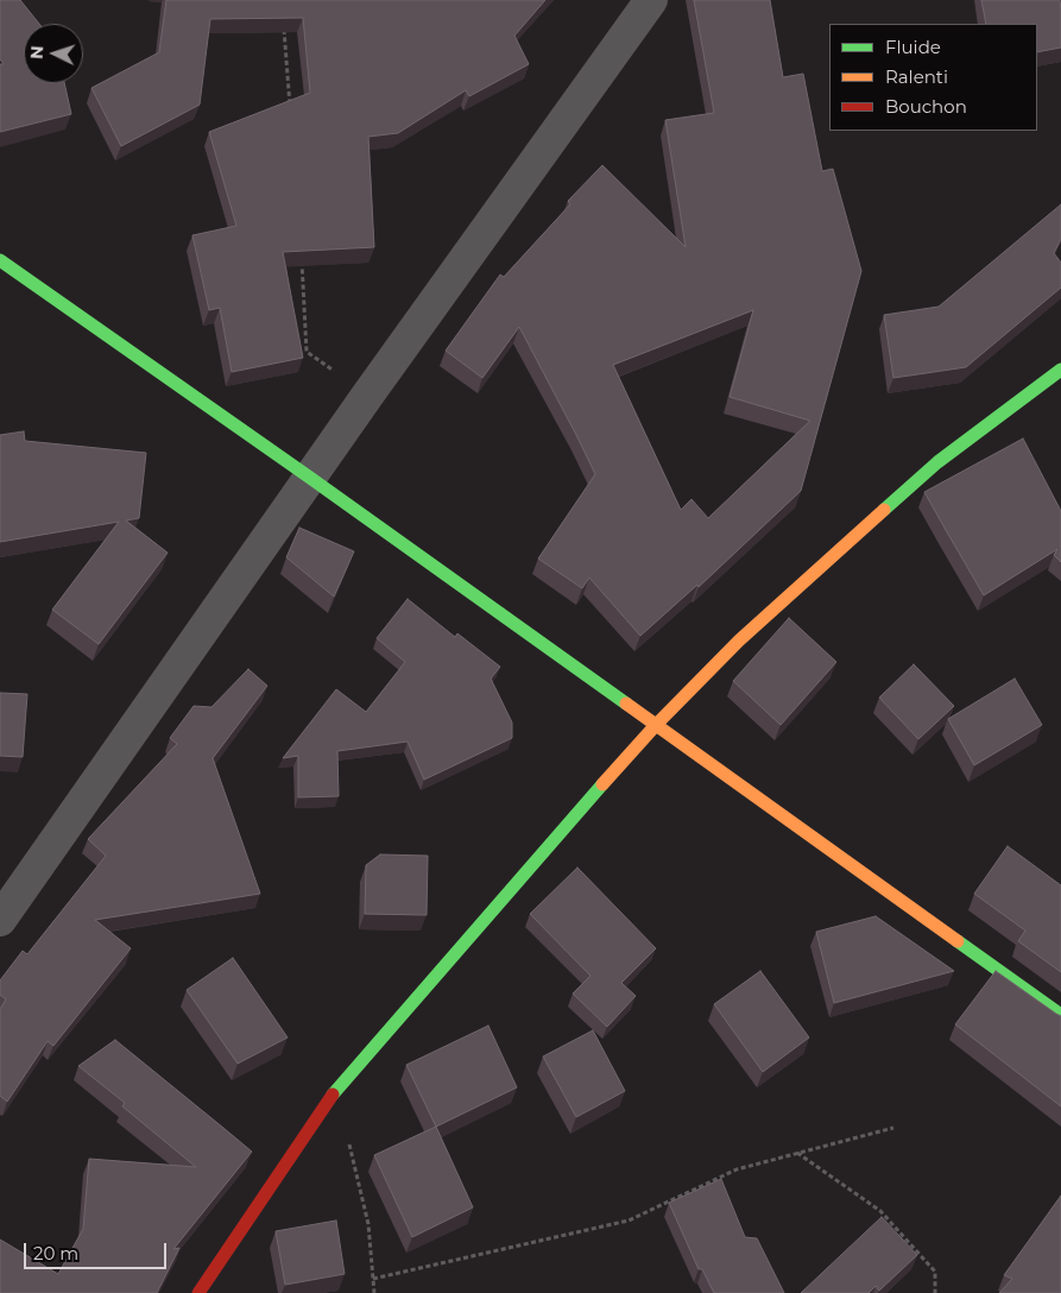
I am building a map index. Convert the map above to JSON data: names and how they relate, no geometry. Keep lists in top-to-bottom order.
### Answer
{
  "legend": ["Fluide", "Ralenti", "Bouchon"],
  "scale_bar": "20 m",
  "north": "left"
}
